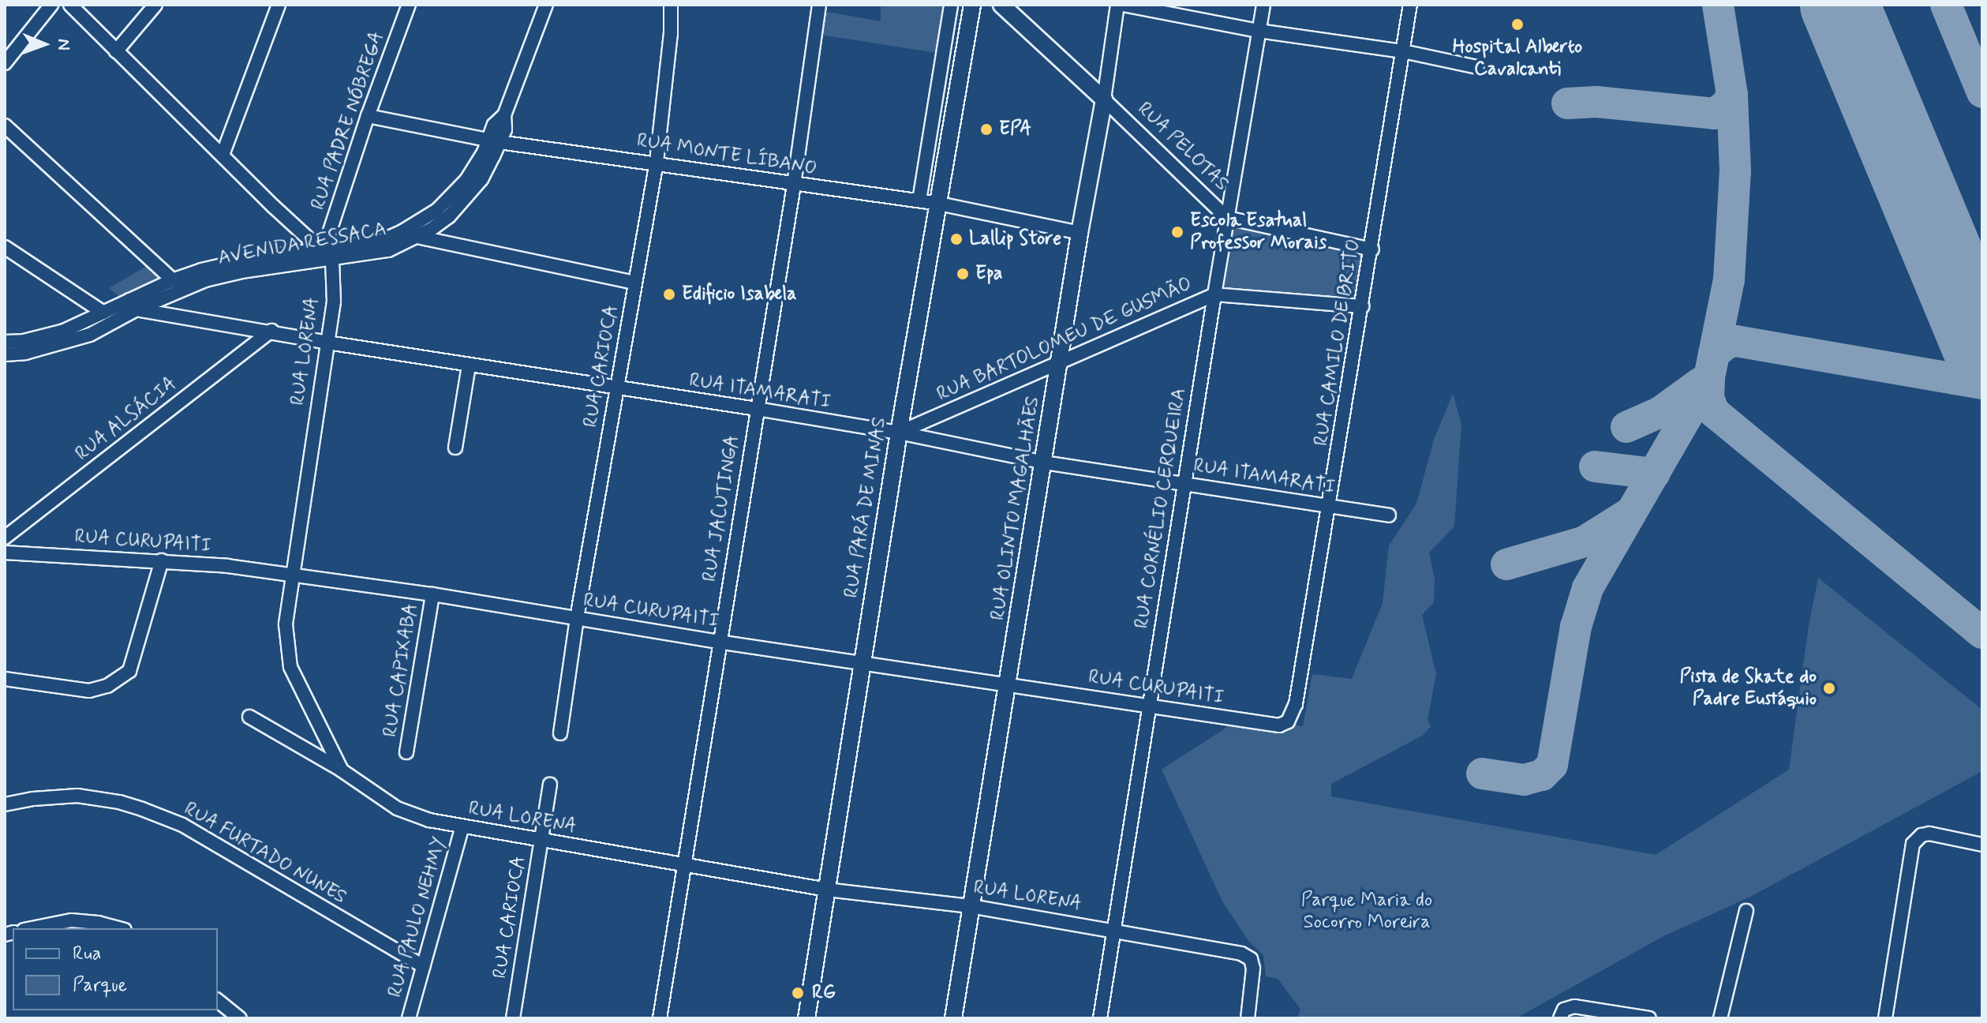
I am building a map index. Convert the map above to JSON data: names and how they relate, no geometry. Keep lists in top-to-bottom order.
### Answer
{
  "streets": {
    "main road": ["RUA PELOTAS", "RUA PARÁ DE MINAS", "RUA OLINTO MAGALHÃES"],
    "street": [
      "RUA PADRE NÓBREGA",
      "RUA MONTE LÍBANO",
      "AVENIDA RESSACA",
      "RUA BARTOLOMEU DE GUSMÃO",
      "RUA CAMILO DE BRITO",
      "RUA LORENA",
      "RUA CARIOCA",
      "RUA ITAMARATI",
      "RUA ALSÁCIA",
      "RUA JACUTINGA",
      "RUA CORNÉLIO CERQUEIRA",
      "RUA CURUPAITI",
      "RUA CAPIXABA",
      "RUA FURTADO NUNES",
      "RUA PAULO NEHMY"
    ]
  },
  "crossings": [
    ["RUA PADRE NÓBREGA", "RUA MONTE LÍBANO"],
    ["RUA PADRE NÓBREGA", "AVENIDA RESSACA"],
    ["RUA PADRE NÓBREGA", "RUA LORENA"],
    ["RUA PELOTAS", "RUA CAMILO DE BRITO"],
    ["RUA PELOTAS", "RUA OLINTO MAGALHÃES"],
    ["RUA PELOTAS", "RUA CORNÉLIO CERQUEIRA"],
    ["RUA MONTE LÍBANO", "AVENIDA RESSACA"],
    ["RUA MONTE LÍBANO", "RUA CARIOCA"],
    ["RUA MONTE LÍBANO", "RUA PARÁ DE MINAS"],
    ["RUA MONTE LÍBANO", "RUA JACUTINGA"],
    ["RUA MONTE LÍBANO", "RUA OLINTO MAGALHÃES"],
    ["AVENIDA RESSACA", "RUA LORENA"],
    ["AVENIDA RESSACA", "RUA ITAMARATI"],
    ["RUA BARTOLOMEU DE GUSMÃO", "RUA CAMILO DE BRITO"],
    ["RUA BARTOLOMEU DE GUSMÃO", "RUA ITAMARATI"],
    ["RUA BARTOLOMEU DE GUSMÃO", "RUA PARÁ DE MINAS"],
    ["RUA BARTOLOMEU DE GUSMÃO", "RUA OLINTO MAGALHÃES"],
    ["RUA BARTOLOMEU DE GUSMÃO", "RUA CORNÉLIO CERQUEIRA"],
    ["RUA CAMILO DE BRITO", "RUA ITAMARATI"],
    ["RUA CAMILO DE BRITO", "RUA CURUPAITI"],
    ["RUA LORENA", "RUA CARIOCA"],
    ["RUA LORENA", "RUA ITAMARATI"],
    ["RUA LORENA", "RUA PARÁ DE MINAS"],
    ["RUA LORENA", "RUA JACUTINGA"],
    ["RUA LORENA", "RUA OLINTO MAGALHÃES"],
    ["RUA LORENA", "RUA CORNÉLIO CERQUEIRA"],
    ["RUA LORENA", "RUA CURUPAITI"],
    ["RUA LORENA", "RUA PAULO NEHMY"],
    ["RUA CARIOCA", "RUA ITAMARATI"],
    ["RUA CARIOCA", "RUA CURUPAITI"],
    ["RUA ITAMARATI", "RUA ALSÁCIA"],
    ["RUA ITAMARATI", "RUA PARÁ DE MINAS"],
    ["RUA ITAMARATI", "RUA JACUTINGA"],
    ["RUA ITAMARATI", "RUA OLINTO MAGALHÃES"],
    ["RUA ITAMARATI", "RUA CORNÉLIO CERQUEIRA"],
    ["RUA PARÁ DE MINAS", "RUA CURUPAITI"],
    ["RUA JACUTINGA", "RUA CURUPAITI"],
    ["RUA OLINTO MAGALHÃES", "RUA CURUPAITI"],
    ["RUA CORNÉLIO CERQUEIRA", "RUA CURUPAITI"],
    ["RUA CURUPAITI", "RUA CAPIXABA"],
    ["RUA FURTADO NUNES", "RUA PAULO NEHMY"]
  ],
  "parks": ["Parque Maria do Socorro Moreira"],
  "places": [
    "Hospital Alberto Cavalcanti",
    "EPA",
    "Escola Esatual Professor Morais",
    "Lallip Store",
    "Epa",
    "Edificio Isabela",
    "Pista de Skate do Padre Eustáquio",
    "RG"
  ],
  "legend": ["Rua", "Parque"],
  "north": "right"
}
